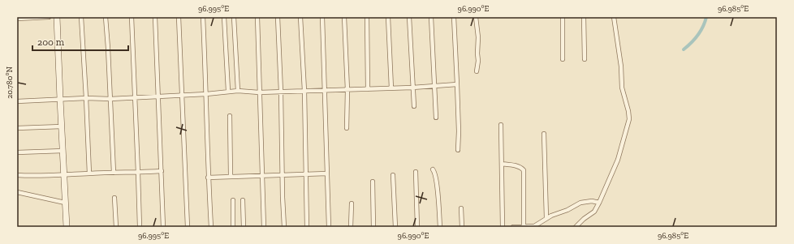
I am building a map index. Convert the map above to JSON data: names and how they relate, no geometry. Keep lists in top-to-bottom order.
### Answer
{
  "scale_bar": "200 m",
  "coordinates": [
    "96.995°E",
    "96.990°E",
    "96.985°E",
    "20.780°N"
  ]
}
